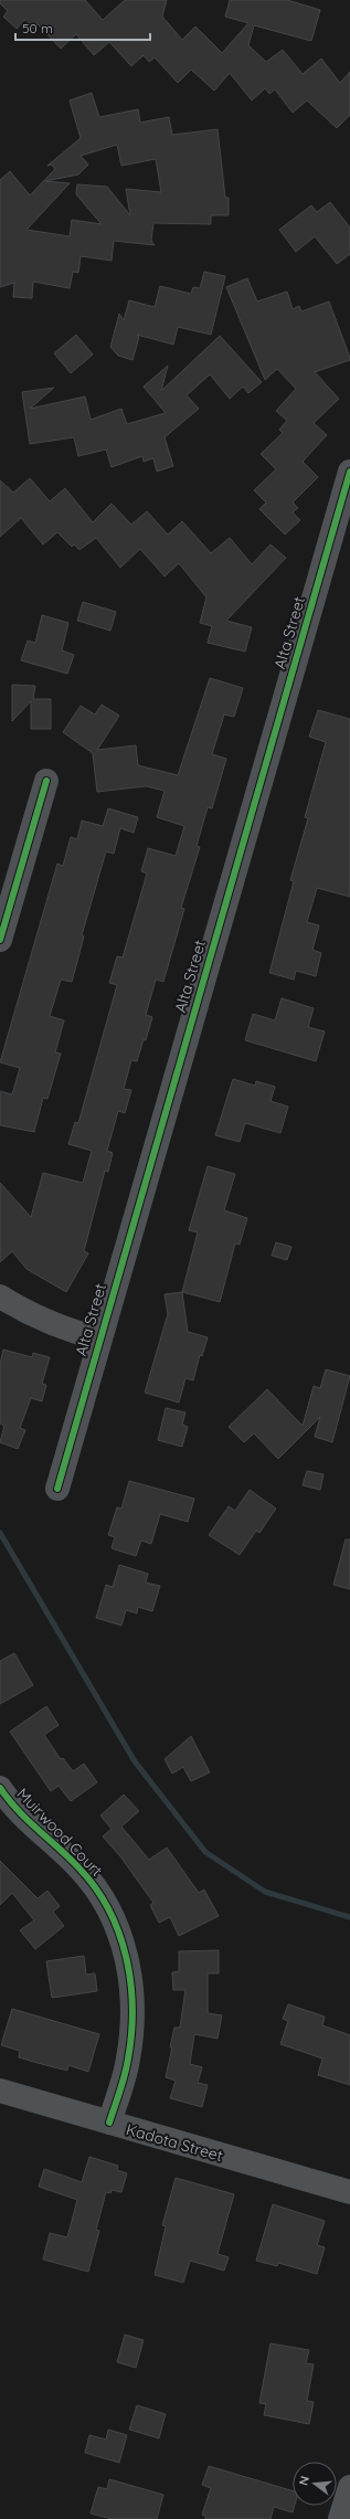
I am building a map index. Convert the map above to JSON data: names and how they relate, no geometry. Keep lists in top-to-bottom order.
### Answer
{
  "streets": {
    "street": ["Alta Street", "Muirwood Court", "Kadota Street"]
  },
  "crossings": [
    ["Muirwood Court", "Kadota Street"]
  ],
  "scale_bar": "50 m",
  "north": "left"
}
